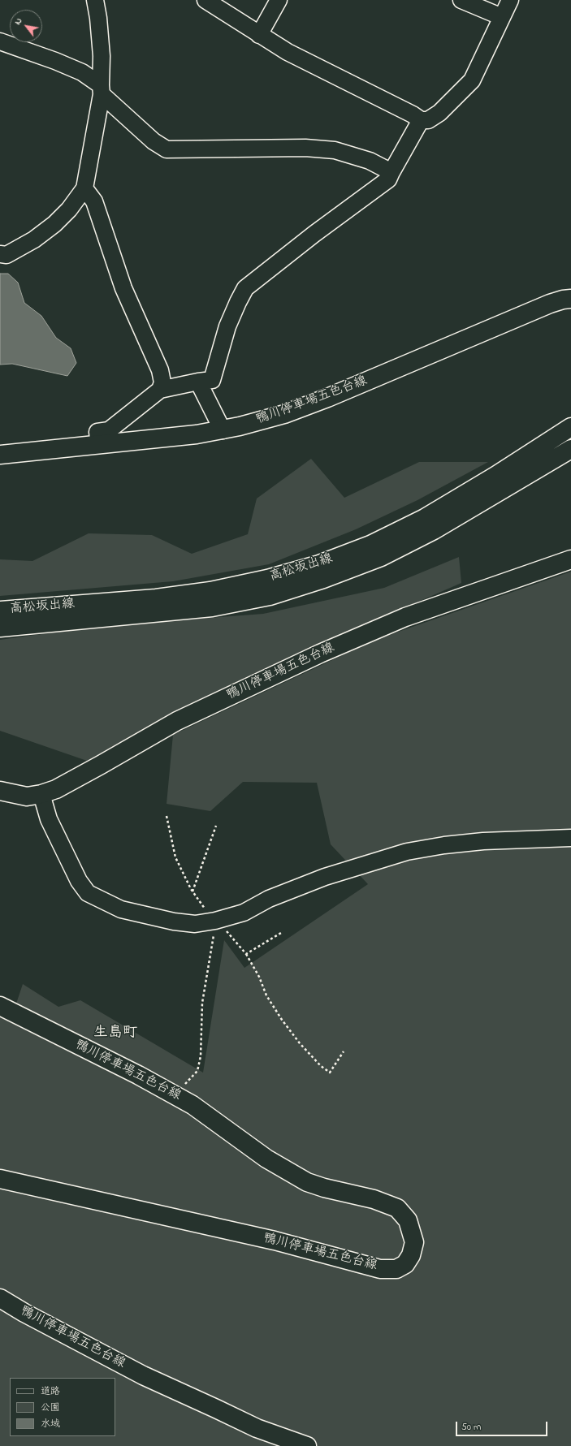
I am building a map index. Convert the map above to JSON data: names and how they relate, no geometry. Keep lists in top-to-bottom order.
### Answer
{
  "streets": {
    "main road": ["鴨川停車場五色台線", "高松坂出線"]
  },
  "districts": ["生島町"],
  "legend": ["道路", "公園", "水域"],
  "scale_bar": "50 m",
  "north": "top left"
}
